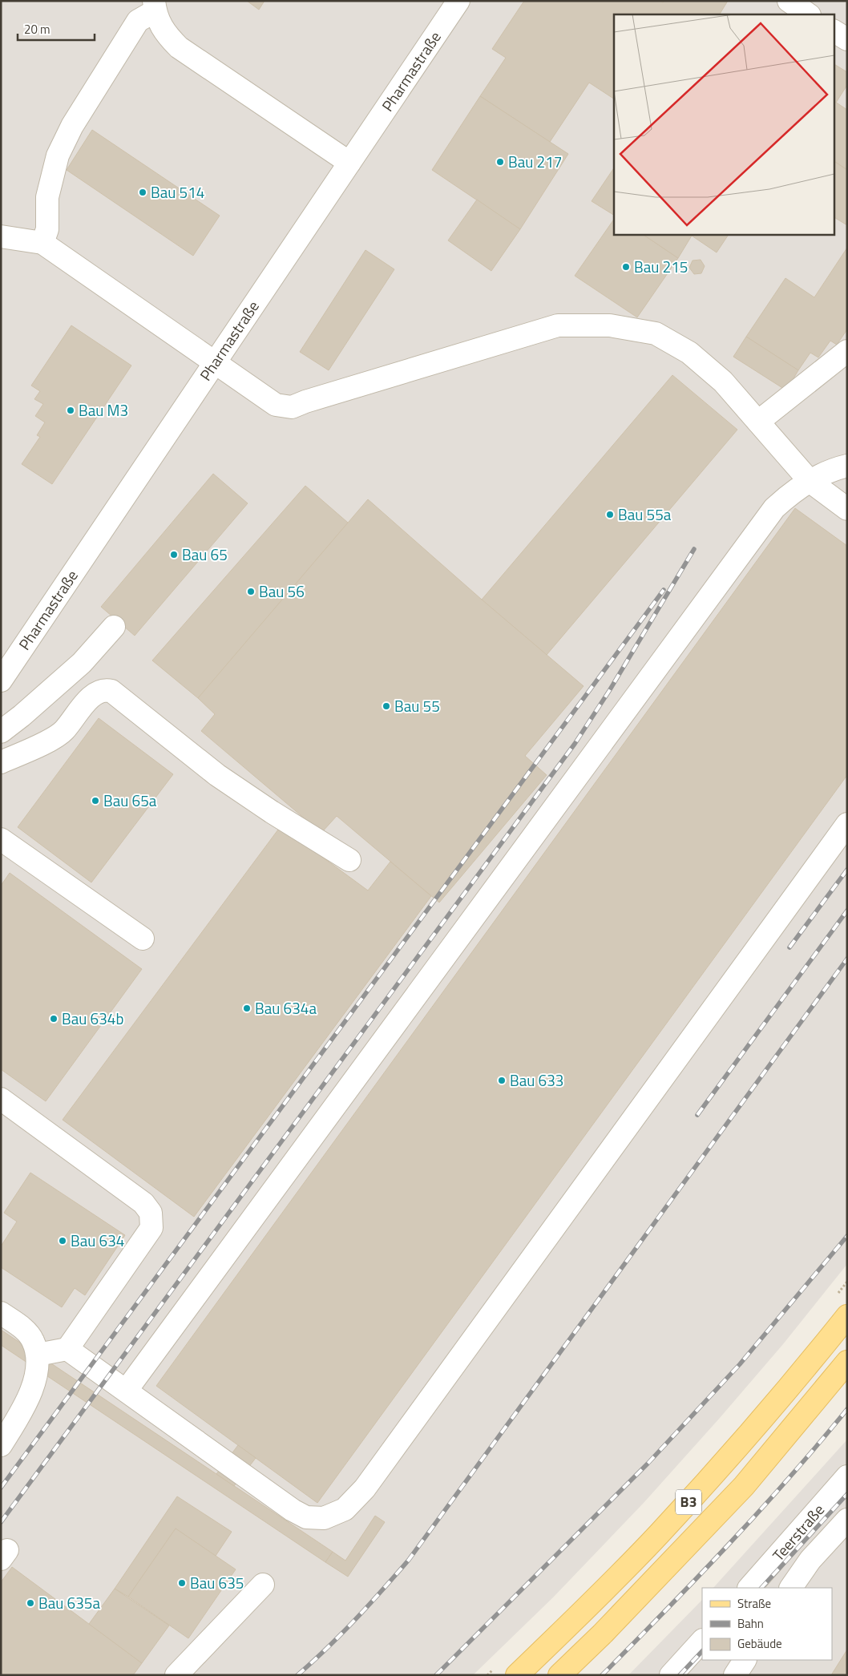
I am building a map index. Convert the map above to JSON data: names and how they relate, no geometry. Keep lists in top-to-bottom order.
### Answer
{
  "streets": {
    "main road": ["B3"],
    "street": ["Pharmastraße", "Teerstraße"]
  },
  "places": [
    "Bau 217",
    "Bau 514",
    "Bau 215",
    "Bau M3",
    "Bau 55a",
    "Bau 65",
    "Bau 56",
    "Bau 55",
    "Bau 65a",
    "Bau 634a",
    "Bau 634b",
    "Bau 633",
    "Bau 634",
    "Bau 635",
    "Bau 635a"
  ],
  "legend": ["Straße", "Bahn", "Gebäude"],
  "scale_bar": "20 m"
}
